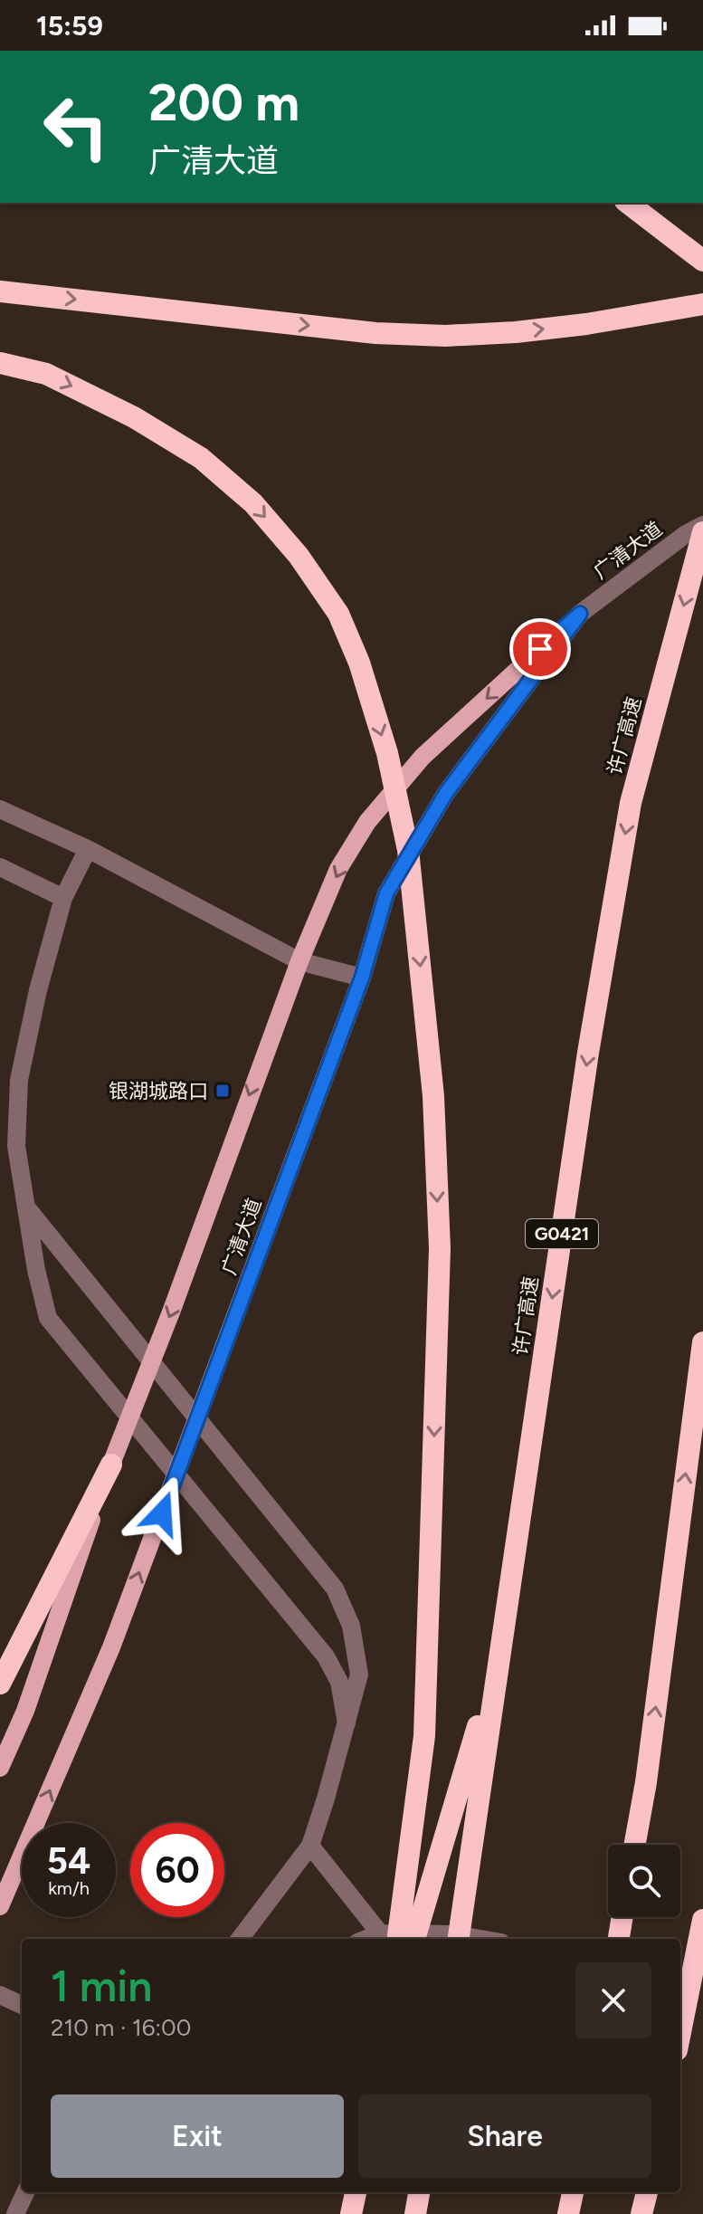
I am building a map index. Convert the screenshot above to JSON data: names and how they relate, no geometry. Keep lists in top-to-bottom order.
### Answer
{
  "streets": {
    "highway": ["许广高速", "G0421"],
    "main road": ["广清大道"]
  },
  "one_way": ["许广高速"],
  "places": {
    "transit": ["银湖城路口"]
  },
  "page": {
    "status": "15:59",
    "turn": ["200 m", "广清大道"],
    "speed": "54 km/h",
    "limit": "60",
    "heading": ["1 min", "210 m · 16:00"],
    "buttons": ["Exit", "Share"]
  }
}
